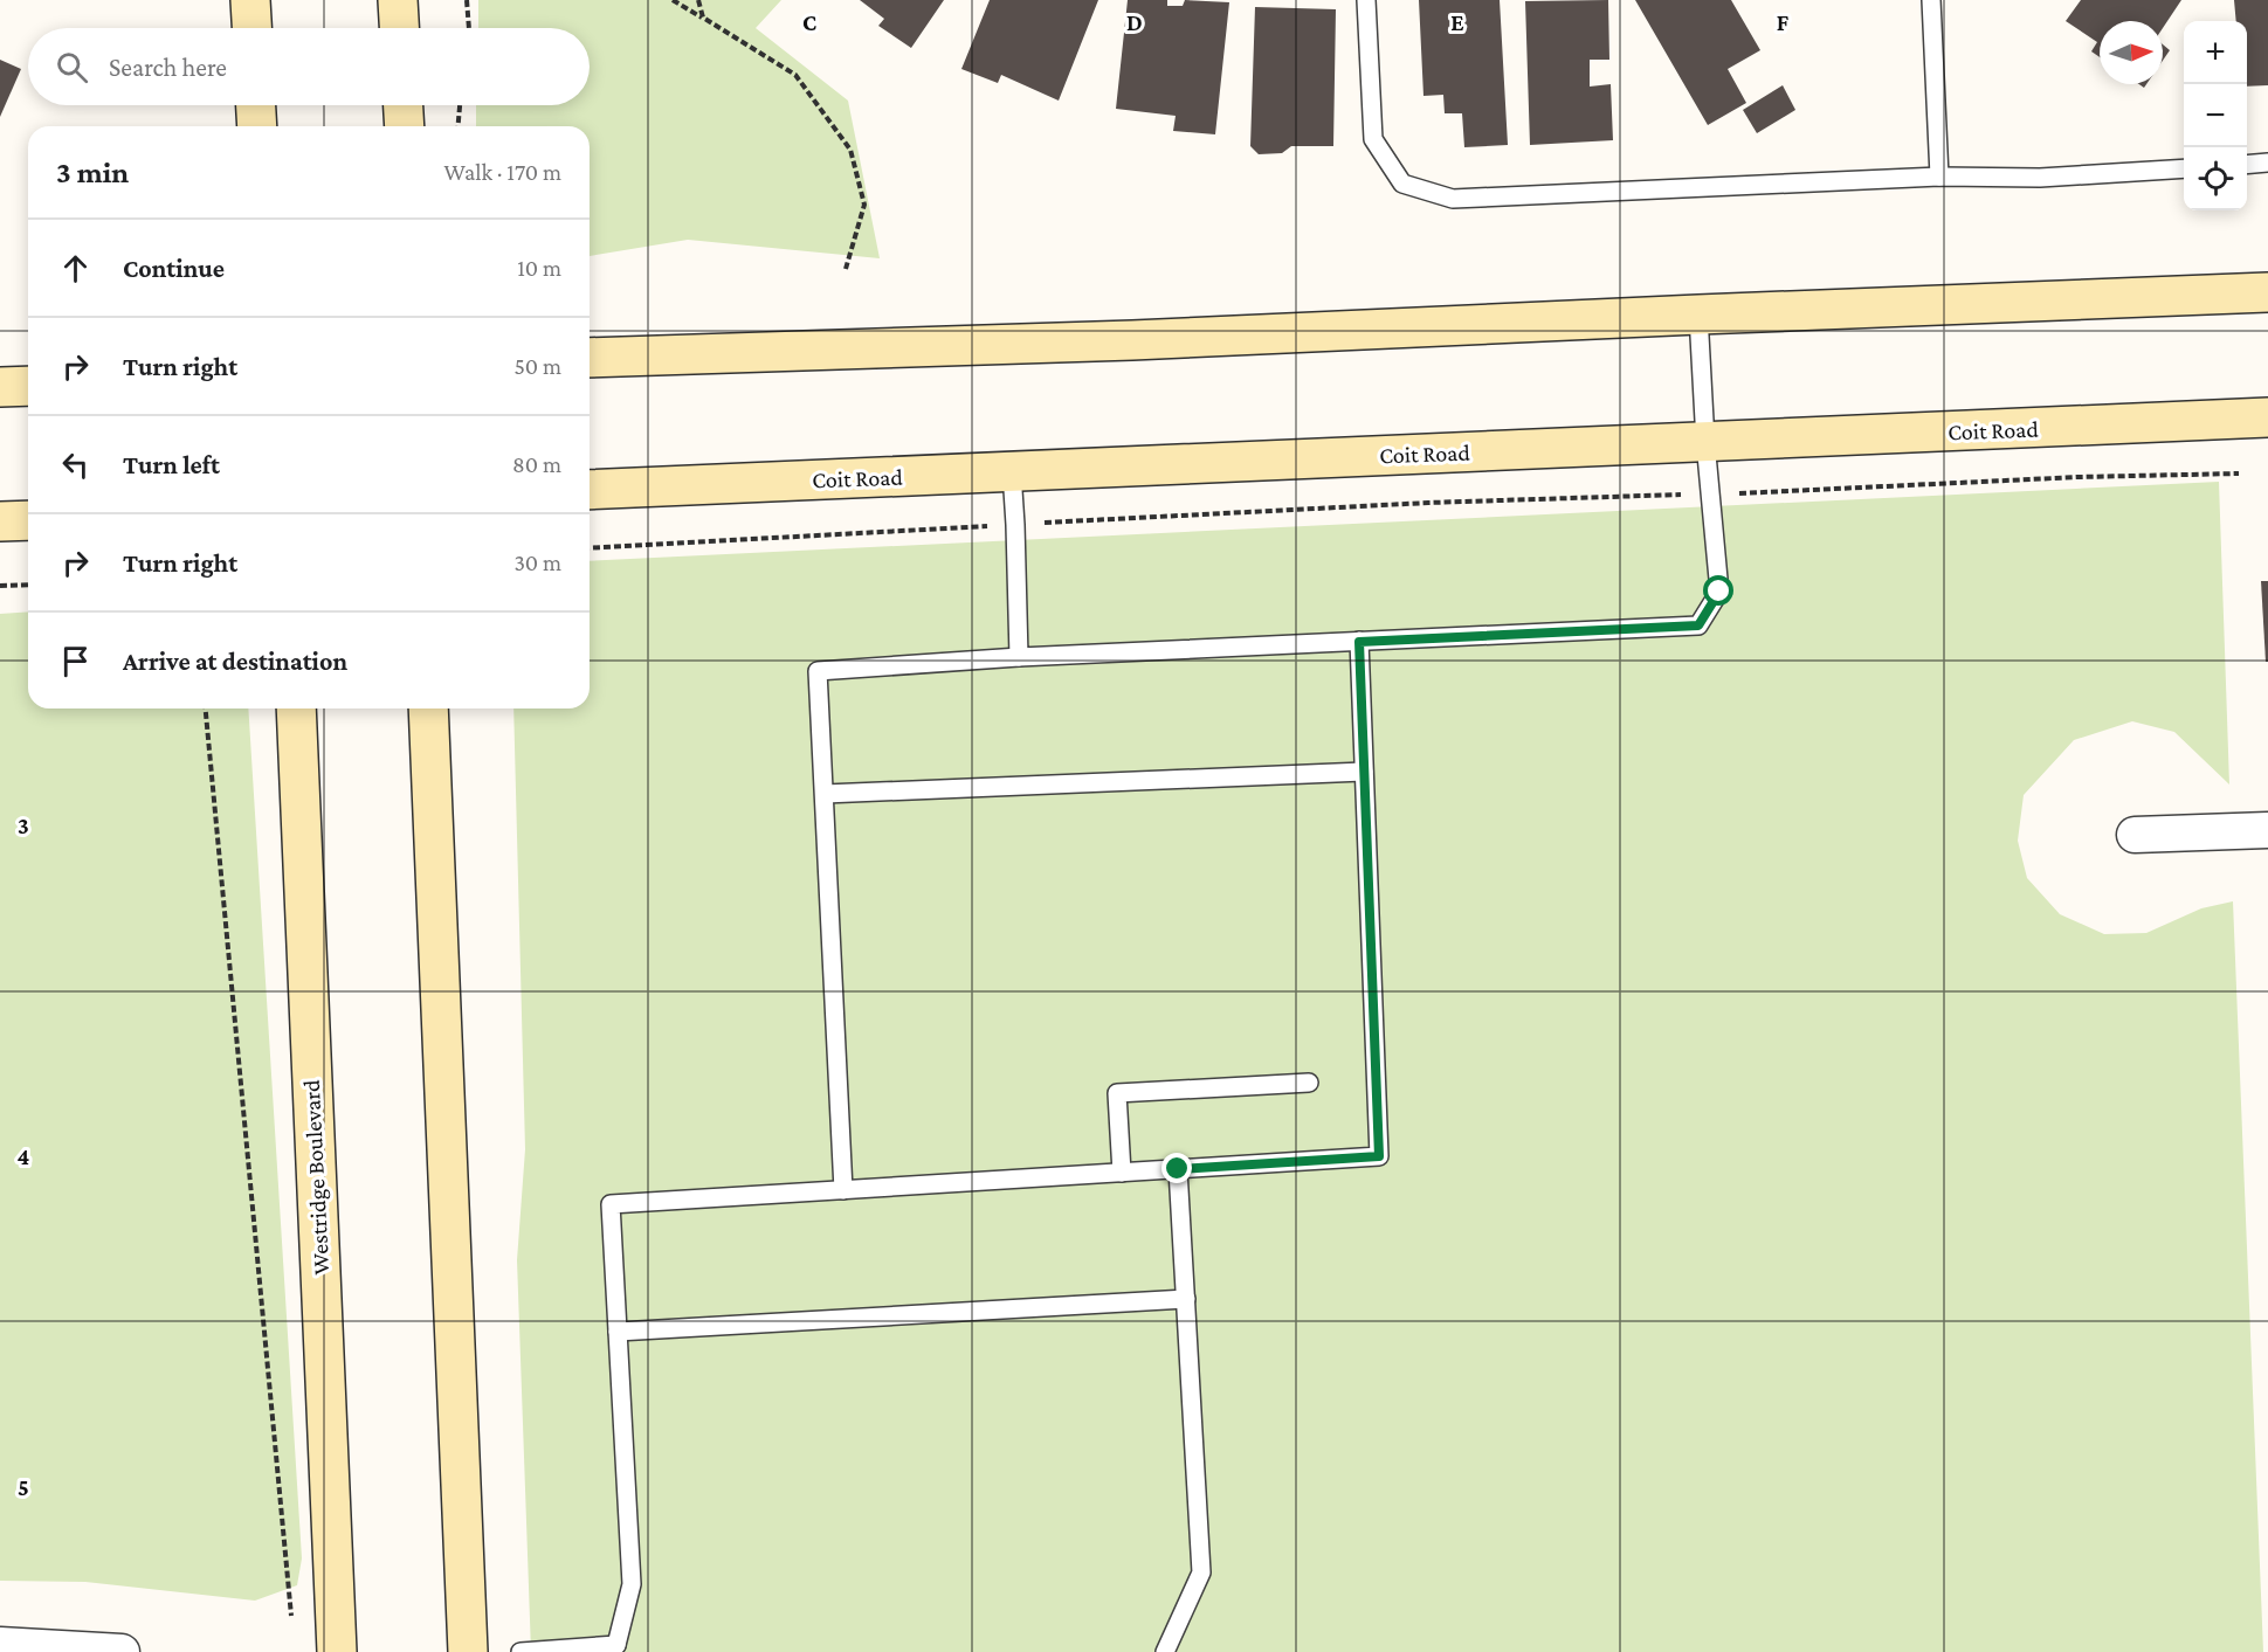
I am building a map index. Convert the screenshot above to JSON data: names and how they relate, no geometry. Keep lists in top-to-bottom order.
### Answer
{
  "streets": {
    "main road": ["Coit Road", "Westridge Boulevard"]
  },
  "north": "right",
  "page": {
    "map_buttons": ["+", "−"],
    "search": "Search here",
    "heading": ["3 min", "Walk · 170 m"],
    "list": [
      ["Continue", "10 m"],
      ["Turn right", "50 m"],
      ["Turn left", "80 m"],
      ["Turn right", "30 m"],
      "Arrive at destination"
    ]
  },
  "grid": {
    "columns": [
      "C",
      "D",
      "E",
      "F"
    ],
    "rows": ["3", "4", "5"]
  }
}
